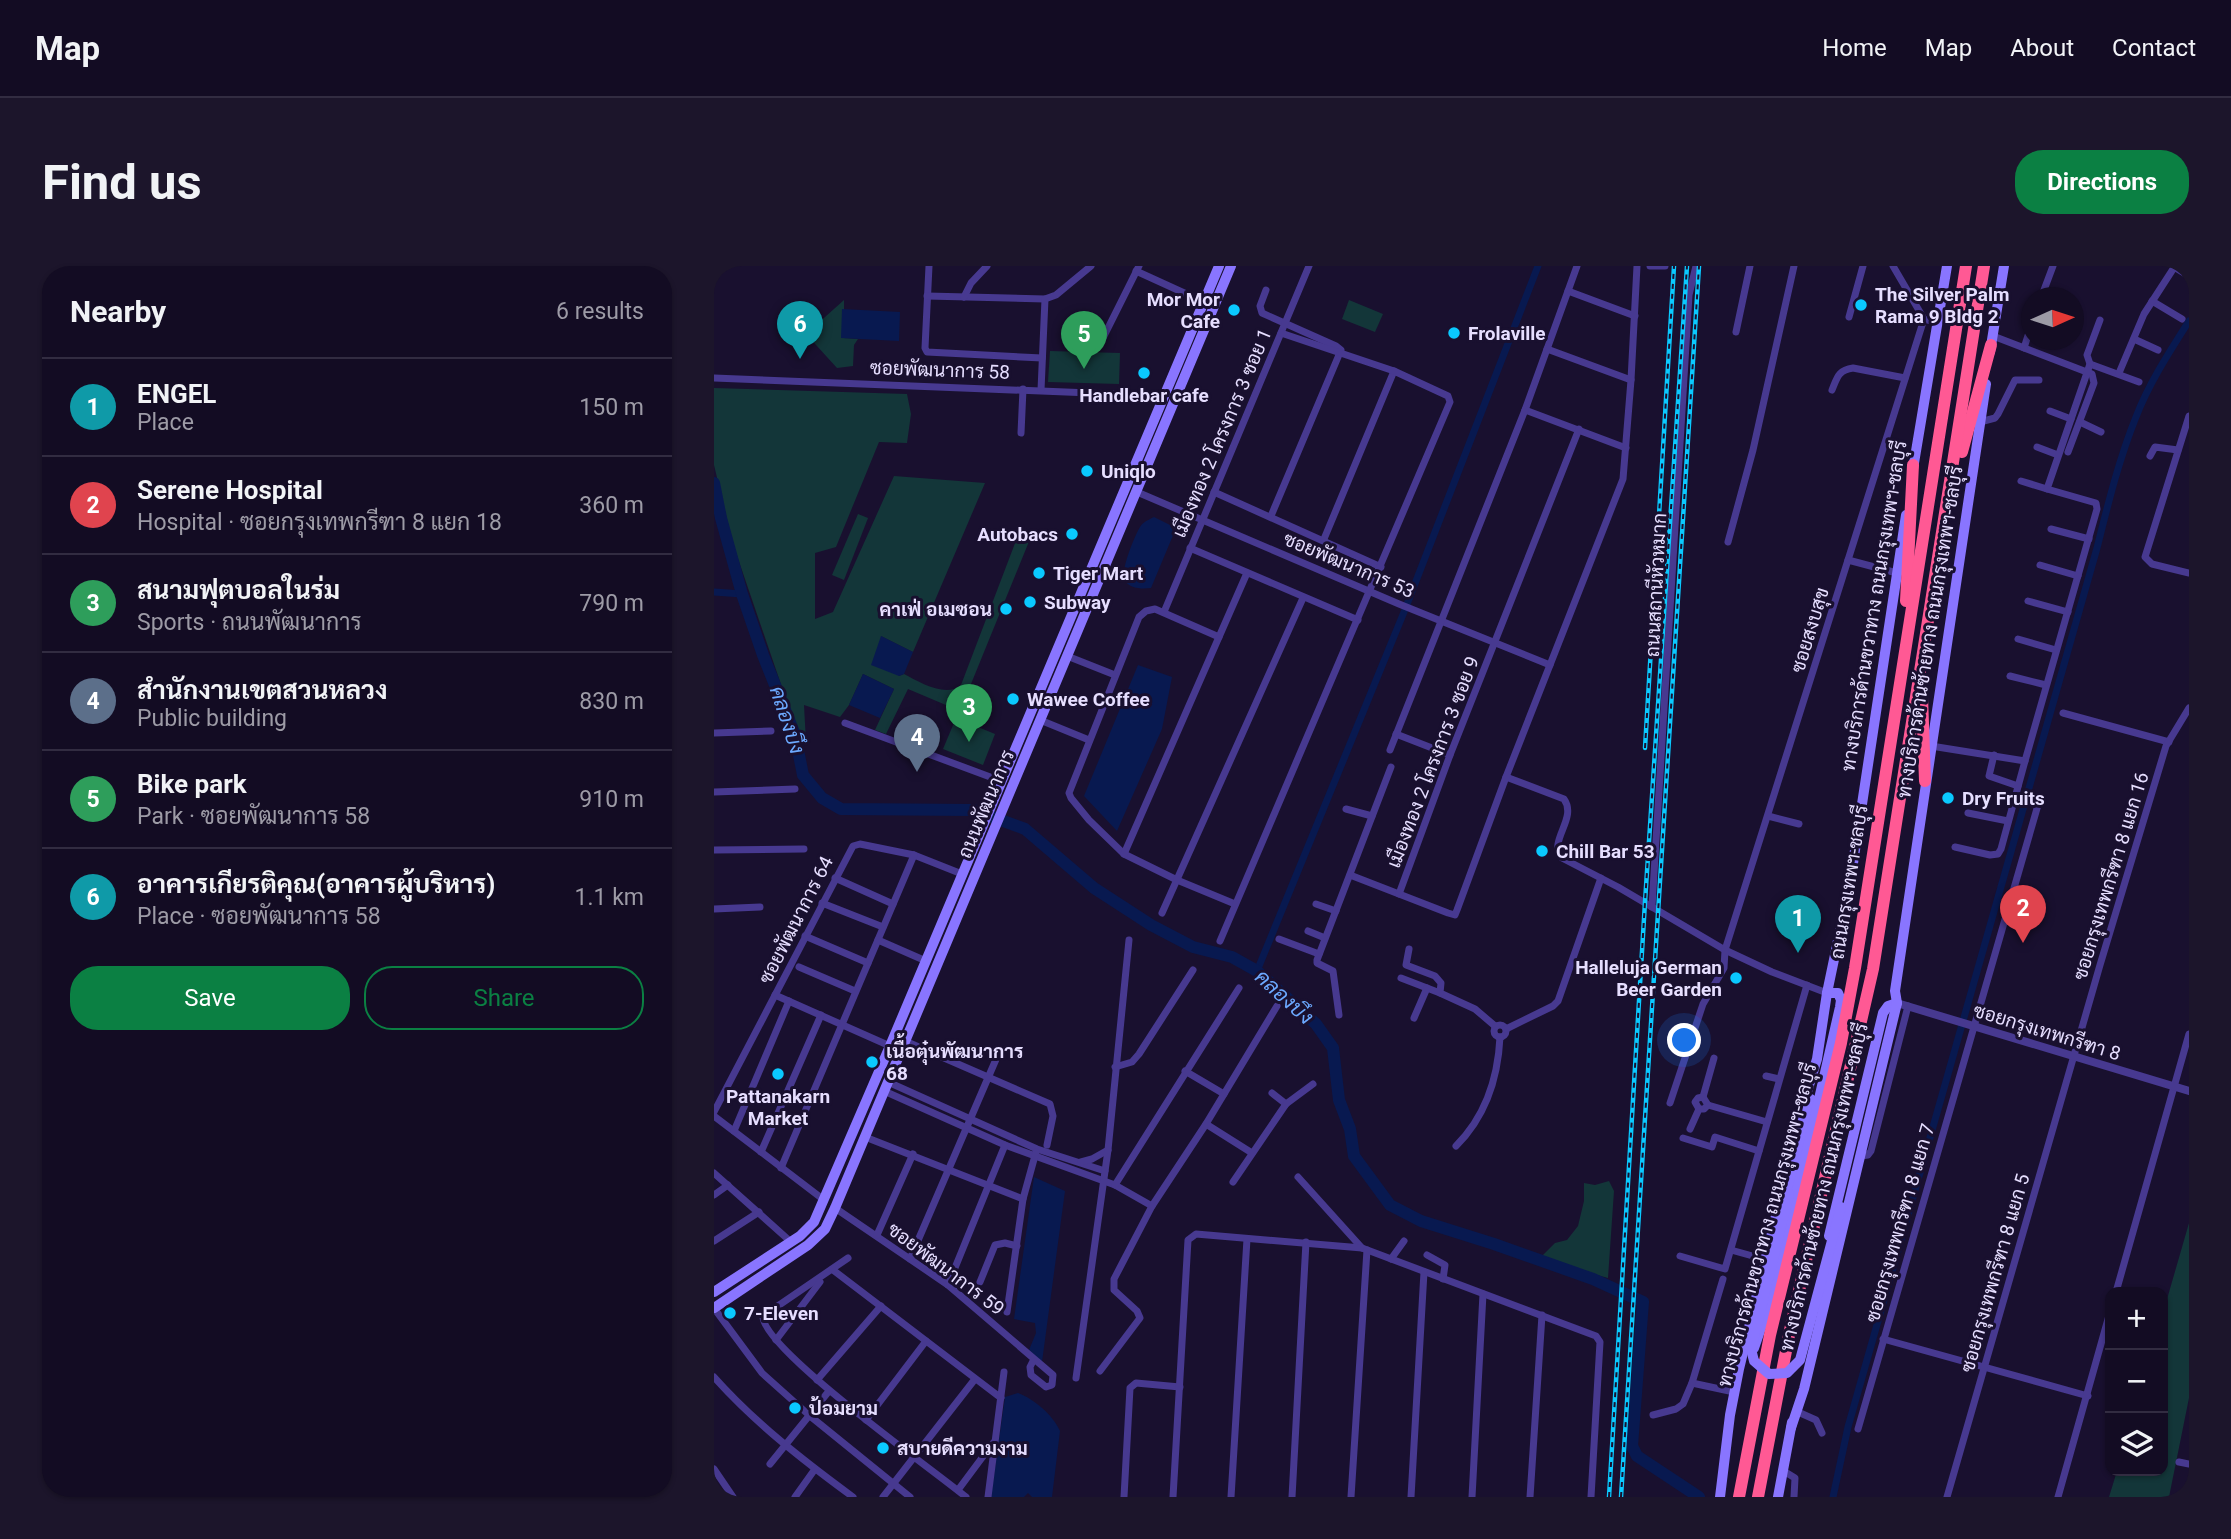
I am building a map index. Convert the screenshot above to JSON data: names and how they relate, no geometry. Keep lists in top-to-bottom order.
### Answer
{
  "streets": {
    "highway": ["ถนนกรุงเทพฯ-ชลบุรี"],
    "main road": ["ทางบริการด้านขวาทาง ถนนกรุงเทพฯ-ชลบุรี", "ทางบริการด้านซ้ายทาง ถนนกรุงเทพฯ-ชลบุรี", "ถนนพัฒนาการ"],
    "street": [
      "ซอยพัฒนาการ 58",
      "เมืองทอง 2 โครงการ 3 ซอย 1",
      "ซอยพัฒนาการ 53",
      "ถนนสถานีหัวหมาก",
      "ซอยสงบสุข",
      "เมืองทอง 2 โครงการ 3 ซอย 9",
      "ซอยกรุงเทพกรีฑา 8 แยก 16",
      "ซอยพัฒนาการ 64",
      "ซอยกรุงเทพกรีฑา 8",
      "ซอยกรุงเทพกรีฑา 8 แยก 7",
      "ซอยพัฒนาการ 59",
      "ซอยกรุงเทพกรีฑา 8 แยก 5"
    ]
  },
  "crossings": [
    ["ซอยพัฒนาการ 58", "ถนนพัฒนาการ"],
    ["เมืองทอง 2 โครงการ 3 ซอย 1", "ซอยพัฒนาการ 53"],
    ["ซอยพัฒนาการ 53", "เมืองทอง 2 โครงการ 3 ซอย 9"],
    ["ซอยพัฒนาการ 53", "ถนนพัฒนาการ"],
    ["ทางบริการด้านซ้ายทาง ถนนกรุงเทพฯ-ชลบุรี", "ซอยกรุงเทพกรีฑา 8"],
    ["ถนนพัฒนาการ", "ซอยพัฒนาการ 64"],
    ["ถนนพัฒนาการ", "ซอยพัฒนาการ 59"],
    ["ซอยกรุงเทพกรีฑา 8 แยก 16", "ซอยกรุงเทพกรีฑา 8"],
    ["ซอยกรุงเทพกรีฑา 8 แยก 16", "ซอยกรุงเทพกรีฑา 8 แยก 5"],
    ["ซอยกรุงเทพกรีฑา 8", "ซอยกรุงเทพกรีฑา 8 แยก 7"],
    ["ซอยกรุงเทพกรีฑา 8", "ซอยกรุงเทพกรีฑา 8 แยก 5"]
  ],
  "water": ["คลองบึง"],
  "places": [
    "The Silver Palm Rama 9 Bldg 2",
    "Mor Mor Cafe",
    "Frolaville",
    "Handlebar cafe",
    "Uniqlo",
    "Autobacs",
    "Tiger Mart",
    "Subway",
    "คาเฟ่ อเมซอน",
    "Wawee Coffee",
    "Dry Fruits",
    "Chill Bar 53",
    "Halleluja German Beer Garden",
    "เนื้อตุ๋นพัฒนาการ 68",
    "Pattanakarn Market",
    "7-Eleven",
    "ป้อมยาม",
    "สบายดีความงาม"
  ],
  "north": "right",
  "page": {
    "header": "Map",
    "nav": [
      "Home",
      "Map",
      "About",
      "Contact"
    ],
    "buttons": [
      "Directions",
      ["Save", "Share"]
    ],
    "title": "Find us",
    "heading": ["Nearby", "6 results"],
    "pins": [
      "6",
      "5",
      "3",
      "4",
      "2",
      "1"
    ],
    "list": [
      {
        "mark": "1",
        "name": "ENGEL",
        "note": "Place",
        "value": "150 m"
      },
      {
        "mark": "2",
        "name": "Serene Hospital",
        "note": "Hospital · ซอยกรุงเทพกรีฑา 8 แยก 18",
        "value": "360 m"
      },
      {
        "mark": "3",
        "name": "สนามฟุตบอลในร่ม",
        "note": "Sports · ถนนพัฒนาการ",
        "value": "790 m"
      },
      {
        "mark": "4",
        "name": "สำนักงานเขตสวนหลวง",
        "note": "Public building",
        "value": "830 m"
      },
      {
        "mark": "5",
        "name": "Bike park",
        "note": "Park · ซอยพัฒนาการ 58",
        "value": "910 m"
      },
      {
        "mark": "6",
        "name": "อาคารเกียรติคุณ(อาคารผู้บริหาร)",
        "note": "Place · ซอยพัฒนาการ 58",
        "value": "1.1 km"
      }
    ],
    "map_buttons": ["+", "−"]
  }
}
